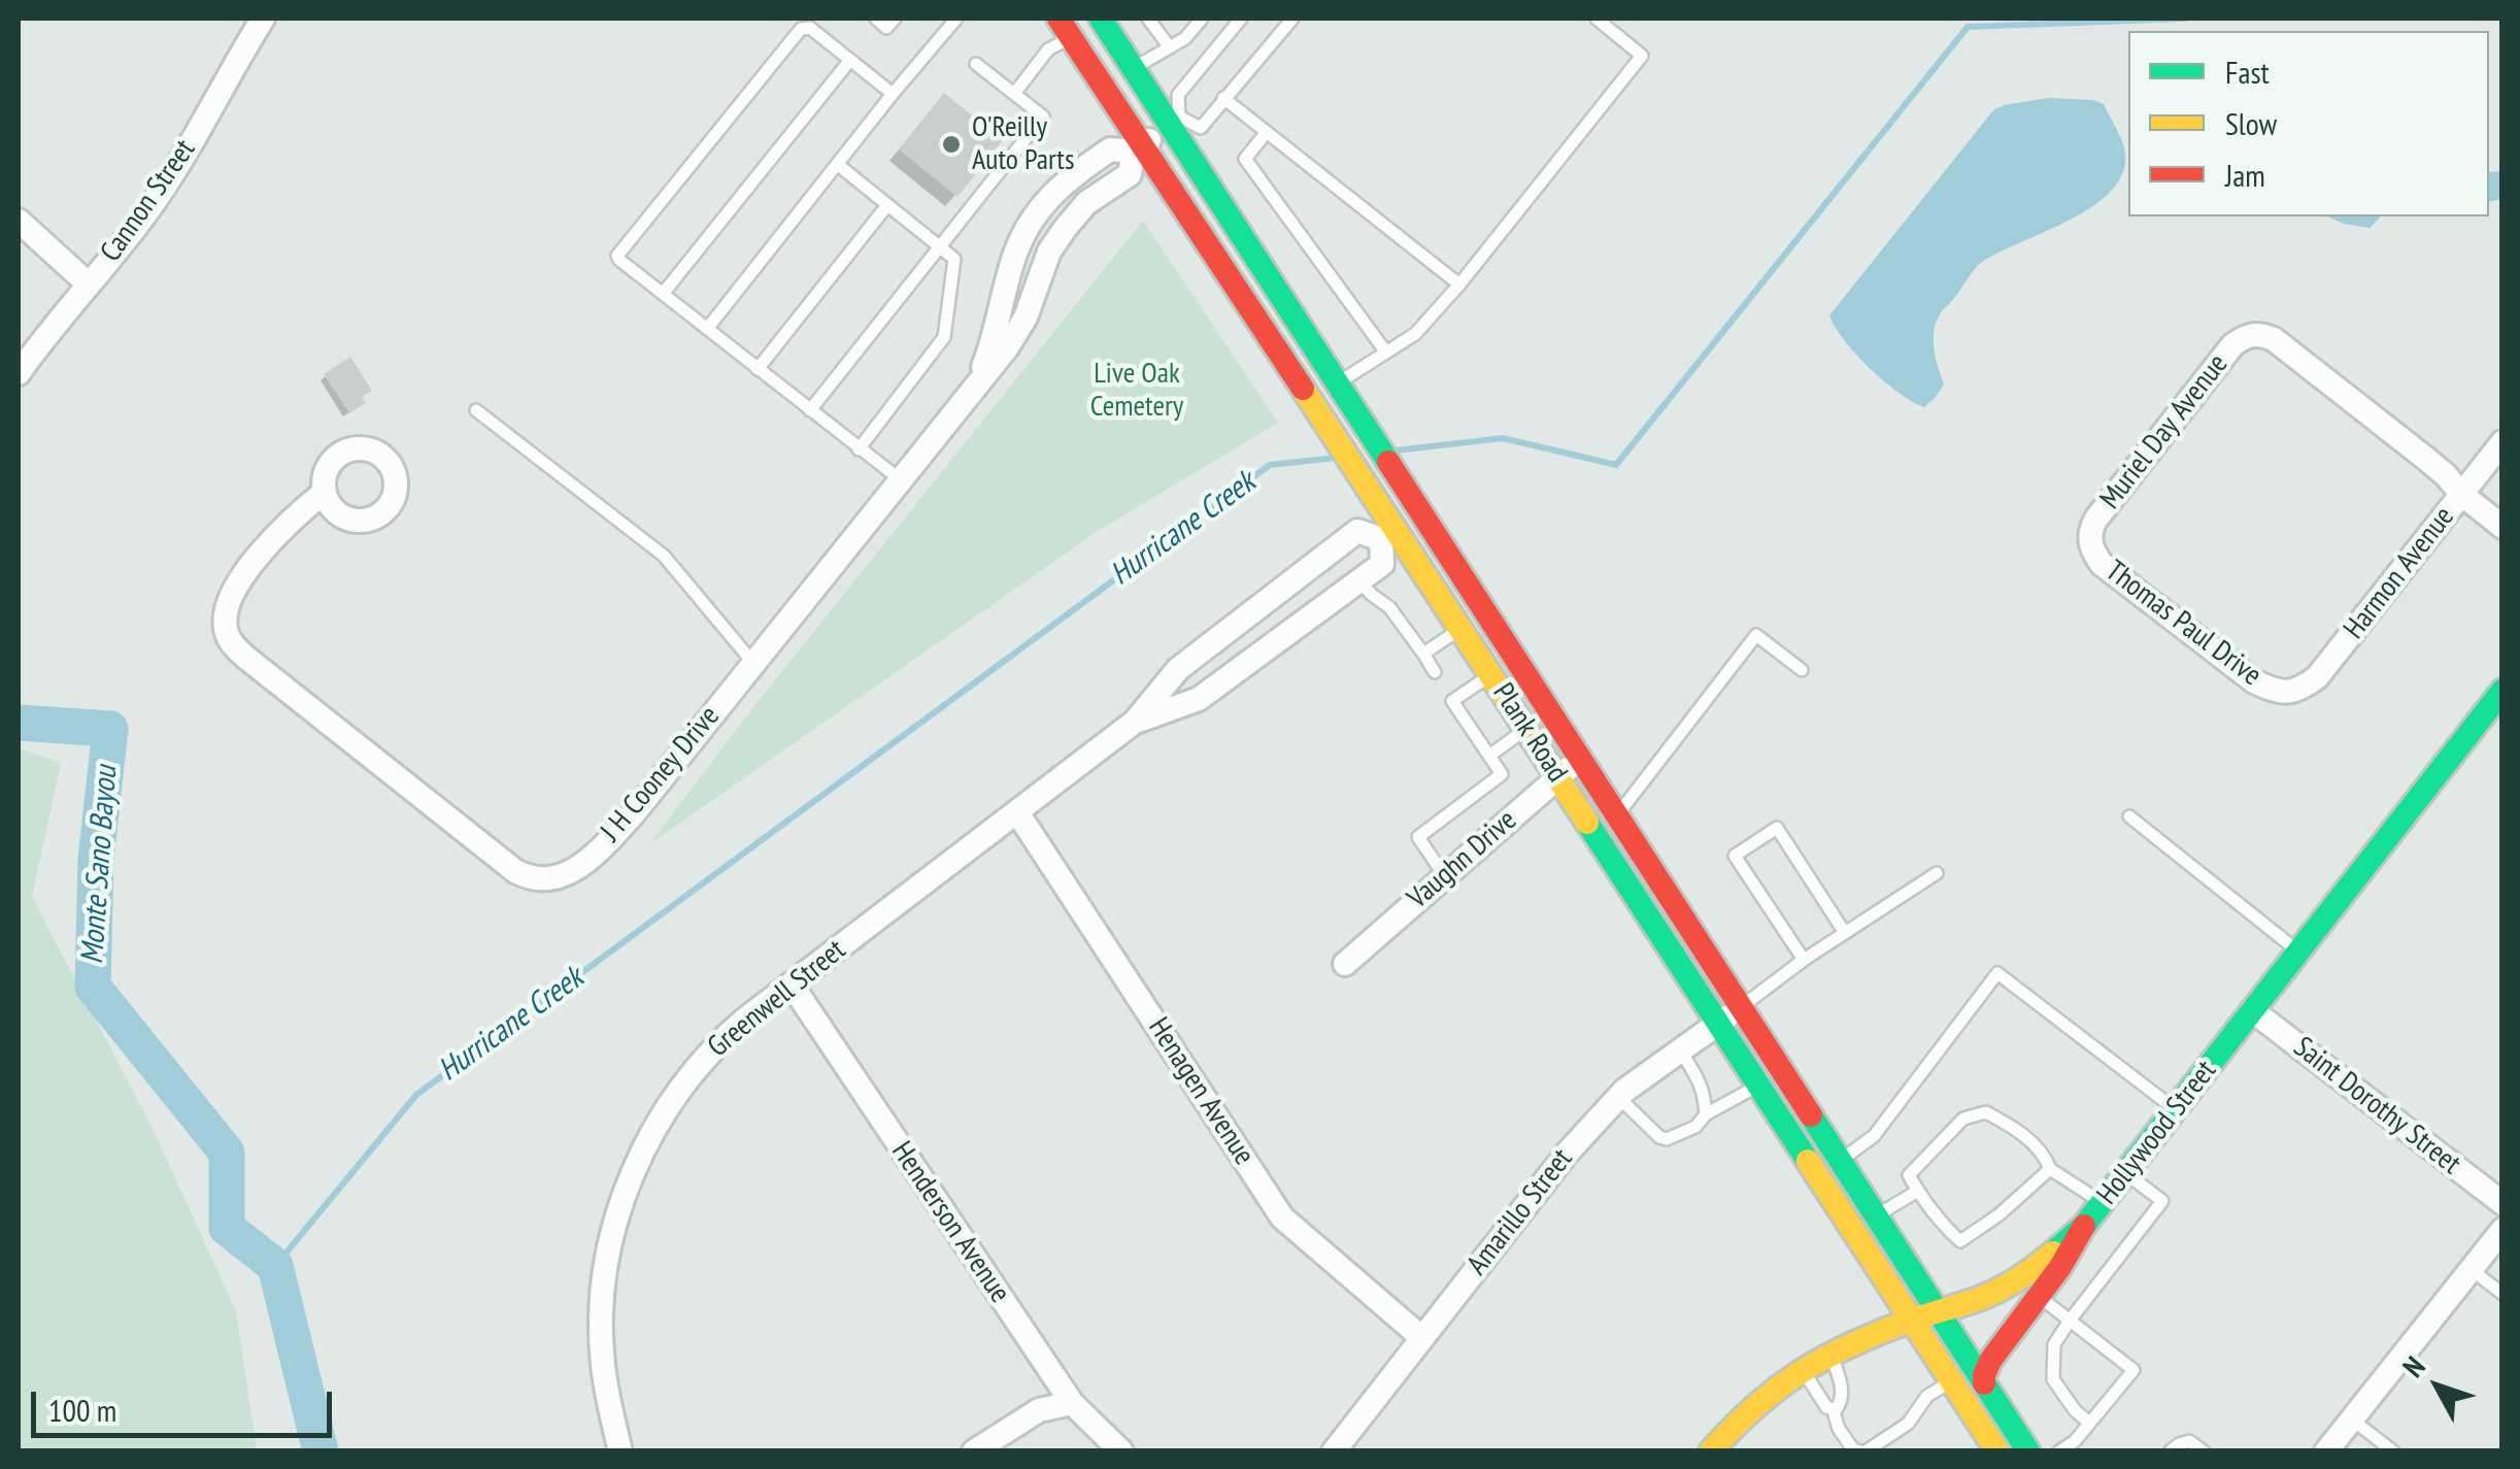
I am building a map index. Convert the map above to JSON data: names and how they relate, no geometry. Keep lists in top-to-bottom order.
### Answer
{
  "streets": {
    "main road": ["Plank Road", "Hollywood Street"],
    "street": [
      "Cannon Street",
      "Muriel Day Avenue",
      "Harmon Avenue",
      "Thomas Paul Drive",
      "J H Cooney Drive",
      "Vaughn Drive",
      "Greenwell Street",
      "Henagen Avenue",
      "Saint Dorothy Street",
      "Amarillo Street",
      "Henderson Avenue"
    ]
  },
  "crossings": [
    ["Muriel Day Avenue", "Harmon Avenue"],
    ["Muriel Day Avenue", "Thomas Paul Drive"],
    ["Harmon Avenue", "Thomas Paul Drive"],
    ["Plank Road", "J H Cooney Drive"],
    ["Plank Road", "Vaughn Drive"],
    ["Plank Road", "Greenwell Street"],
    ["Plank Road", "Hollywood Street"],
    ["Plank Road", "Amarillo Street"],
    ["Greenwell Street", "Henagen Avenue"],
    ["Greenwell Street", "Henderson Avenue"],
    ["Henagen Avenue", "Amarillo Street"],
    ["Saint Dorothy Street", "Hollywood Street"]
  ],
  "water": ["Hurricane Creek", "Monte Sano Bayou"],
  "parks": ["Live Oak Cemetery"],
  "places": ["O'Reilly Auto Parts"],
  "legend": ["Fast", "Slow", "Jam"],
  "scale_bar": "100 m",
  "north": "top left"
}
